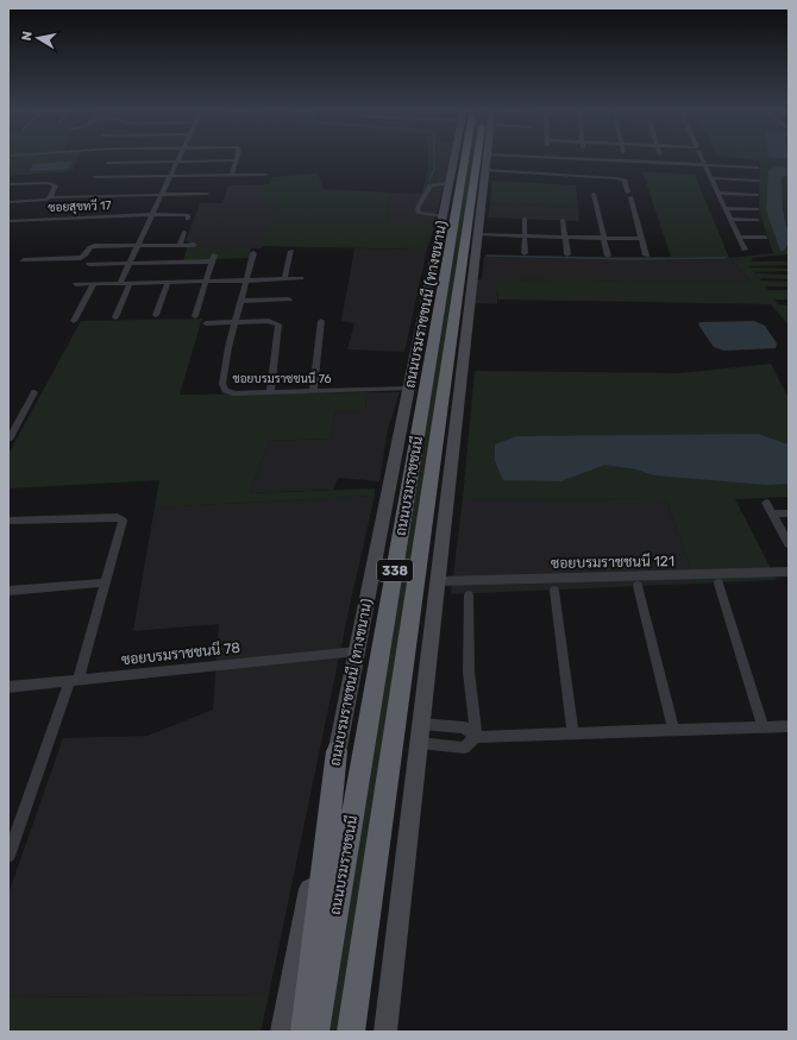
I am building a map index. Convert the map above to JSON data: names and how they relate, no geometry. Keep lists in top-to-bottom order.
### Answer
{
  "streets": {
    "highway": ["ถนนบรมราชชนนี", "338"],
    "main road": ["ถนนบรมราชชนนี (ทางขนาน)"],
    "street": [
      "ซอยสุขทวี 17",
      "ซอยบรมราชชนนี 76",
      "ซอยบรมราชชนนี 121",
      "ซอยบรมราชชนนี 78"
    ]
  },
  "crossings": [
    ["ถนนบรมราชชนนี (ทางขนาน)", "ซอยบรมราชชนนี 76"],
    ["ถนนบรมราชชนนี (ทางขนาน)", "ซอยบรมราชชนนี 78"],
    ["ถนนบรมราชชนนี", "338"],
    ["ซอยบรมราชชนนี 121", "338"]
  ],
  "north": "left"
}
